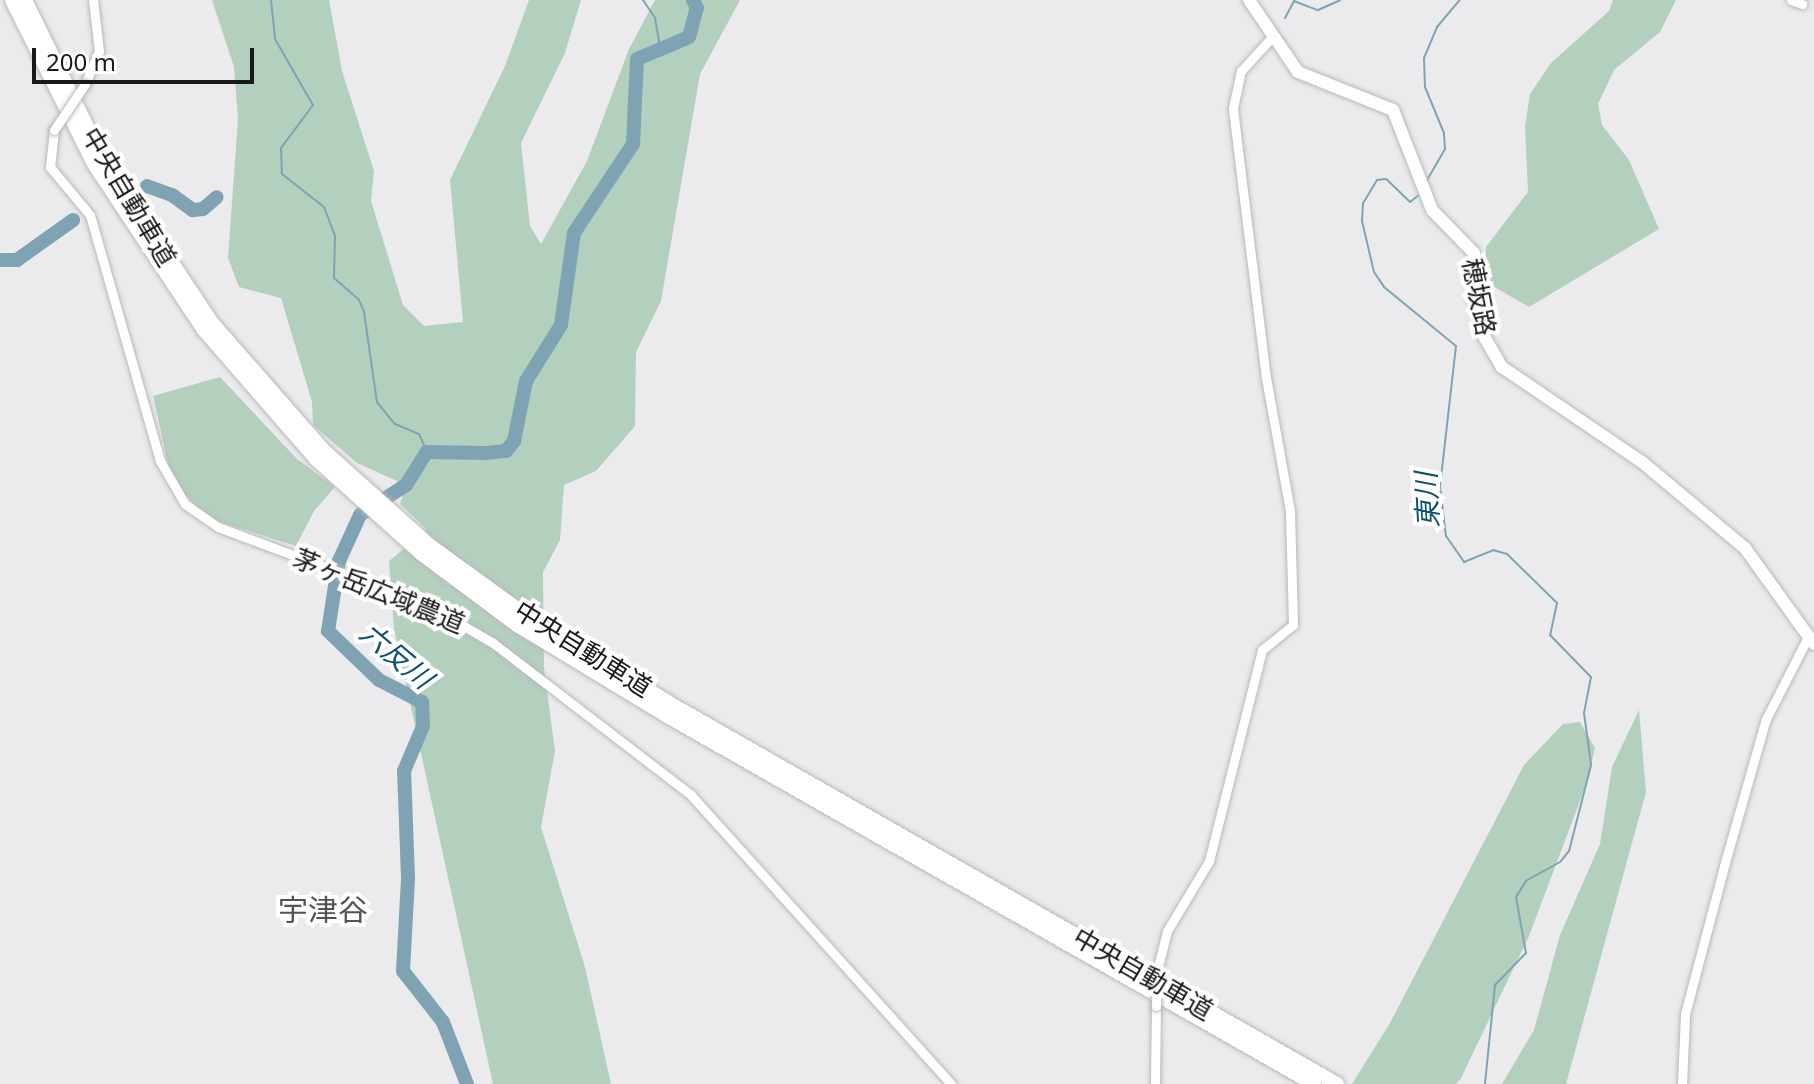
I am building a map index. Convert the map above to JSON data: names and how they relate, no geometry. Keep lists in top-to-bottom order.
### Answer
{
  "streets": {
    "highway": ["中央自動車道"],
    "main road": ["穂坂路"],
    "street": ["茅ヶ岳広域農道"]
  },
  "districts": ["宇津谷"],
  "water": ["東川", "六反川"],
  "scale_bar": "200 m"
}
